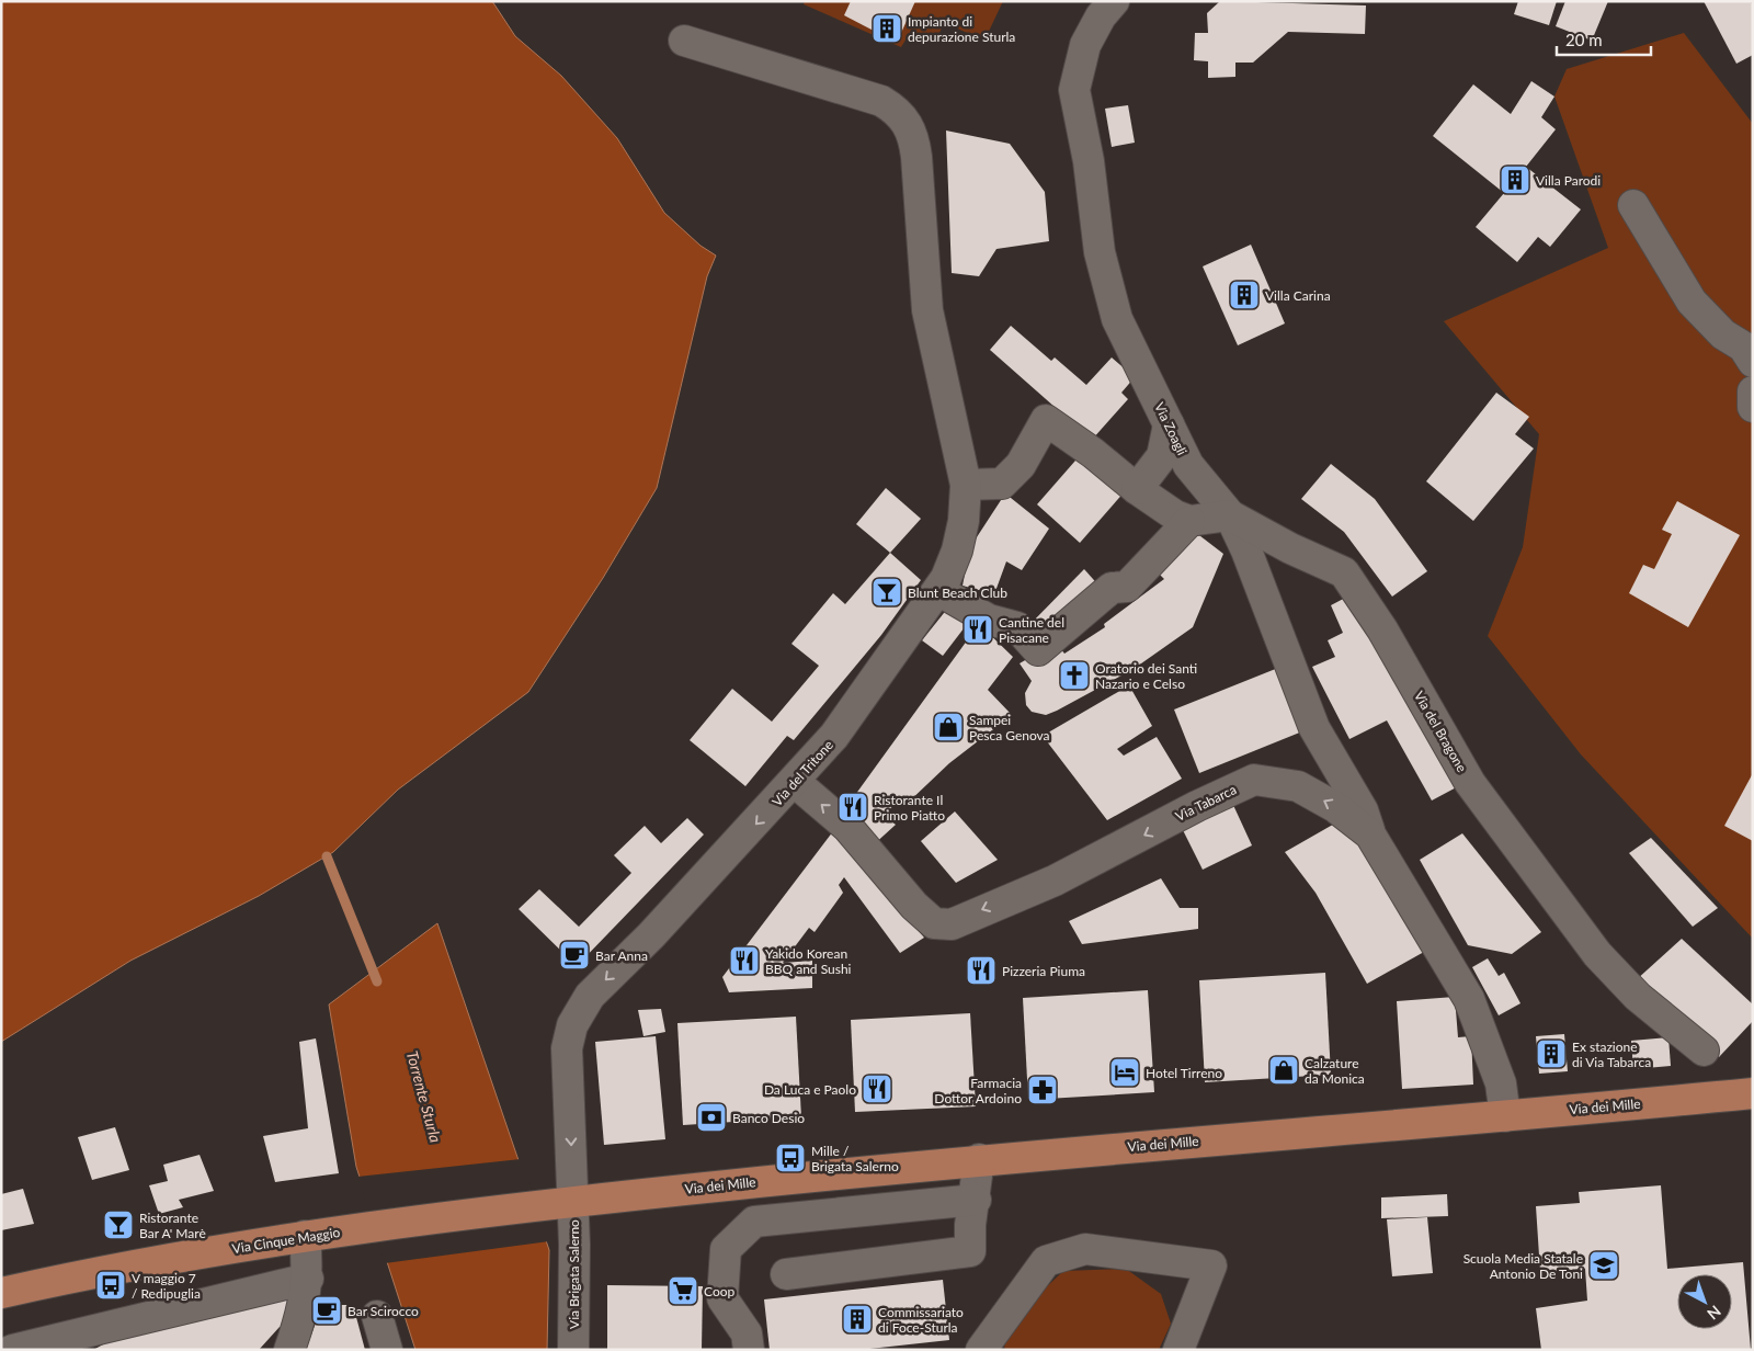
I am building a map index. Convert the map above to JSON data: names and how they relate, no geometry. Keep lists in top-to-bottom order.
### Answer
{
  "streets": {
    "main road": ["Via dei Mille", "Via Cinque Maggio"],
    "street": [
      "Via Zoagli",
      "Via del Bragone",
      "Via del Tritone",
      "Via Tabarca",
      "Via Brigata Salerno"
    ]
  },
  "crossings": [
    ["Via Zoagli", "Via del Bragone"],
    ["Via Zoagli", "Via Tabarca"],
    ["Via del Tritone", "Via Tabarca"],
    ["Via del Tritone", "Via dei Mille"],
    ["Via del Tritone", "Via Cinque Maggio"],
    ["Via del Tritone", "Via Brigata Salerno"],
    ["Via Tabarca", "Via dei Mille"],
    ["Via dei Mille", "Via Cinque Maggio"],
    ["Via dei Mille", "Via Brigata Salerno"],
    ["Via Cinque Maggio", "Via Brigata Salerno"]
  ],
  "one_way": ["Via Tabarca"],
  "water": ["Torrente Sturla"],
  "places": {
    "building": [
      "Impianto di depurazione Sturla",
      "Villa Parodi",
      "Villa Carina",
      "Ex stazione di Via Tabarca",
      "Commissariato di Foce-Sturla"
    ],
    "bar": ["Blunt Beach Club", "Ristorante Bar A' Marè"],
    "restaurant": [
      "Cantine del Pisacane",
      "Ristorante Il Primo Piatto",
      "Yakido Korean BBQ and Sushi",
      "Pizzeria Piuma",
      "Da Luca e Paolo"
    ],
    "church": ["Oratorio dei Santi Nazario e Celso"],
    "shop": ["Sampei Pesca Genova", "Calzature da Monica"],
    "cafe": ["Bar Anna", "Bar Scirocco"],
    "hotel": ["Hotel Tirreno"],
    "pharmacy": ["Farmacia Dottor Ardoino"],
    "bank": ["Banco Desio"],
    "bus stop": ["Mille / Brigata Salerno", "V maggio 7 / Redipuglia"],
    "school or university": ["Scuola Media Statale Antonio De Toni"],
    "supermarket": ["Coop"]
  },
  "scale_bar": "20 m",
  "north": "bottom right"
}
